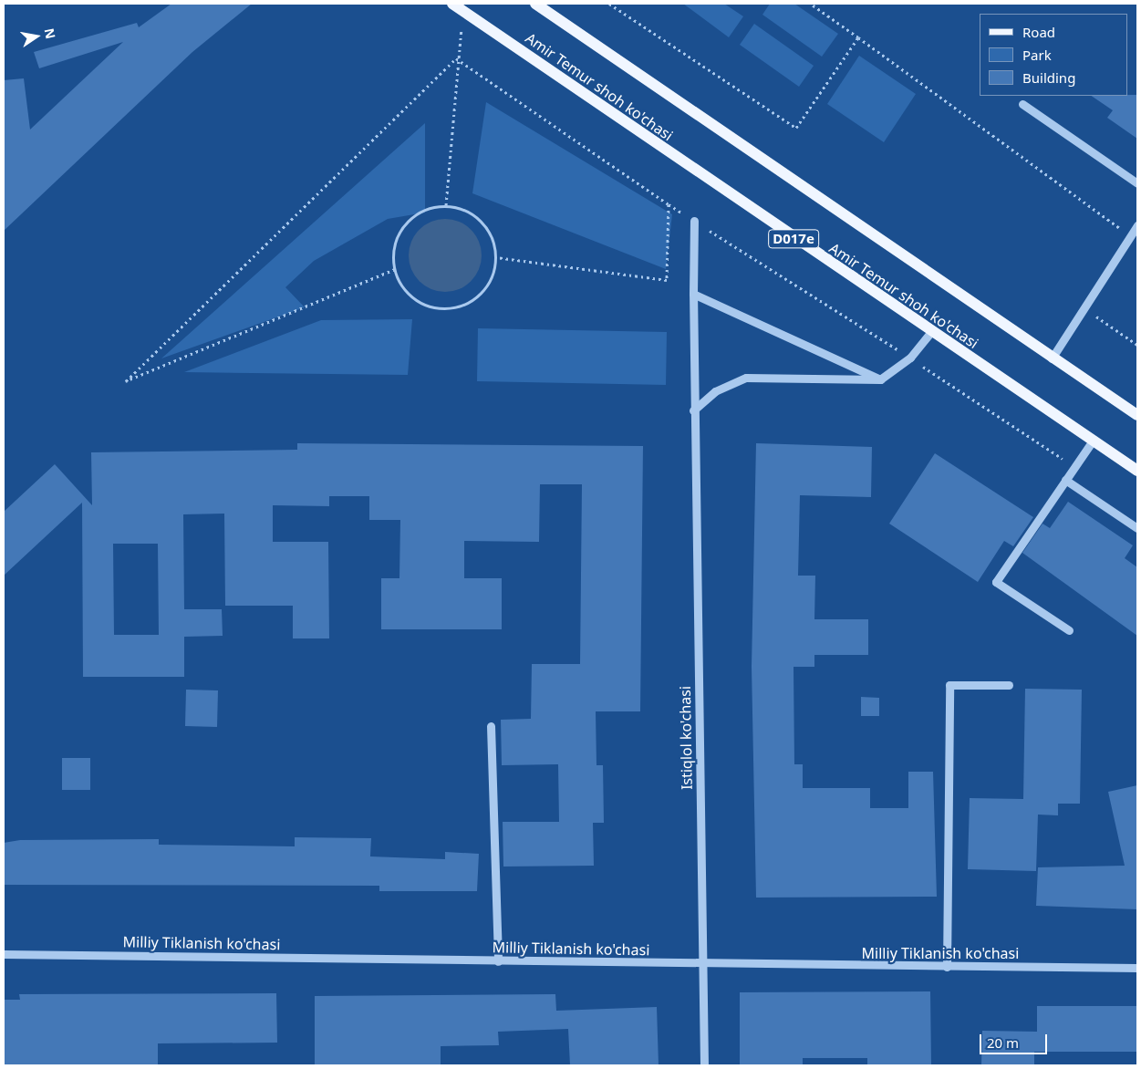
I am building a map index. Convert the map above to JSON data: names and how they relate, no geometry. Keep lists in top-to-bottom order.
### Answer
{
  "streets": {
    "main road": ["Amir Temur shoh ko'chasi", "D017e"],
    "street": ["Istiqlol ko'chasi", "Milliy Tiklanish ko'chasi"]
  },
  "crossings": [
    ["Istiqlol ko'chasi", "Milliy Tiklanish ko'chasi"]
  ],
  "legend": ["Road", "Park", "Building"],
  "scale_bar": "20 m",
  "north": "right"
}
